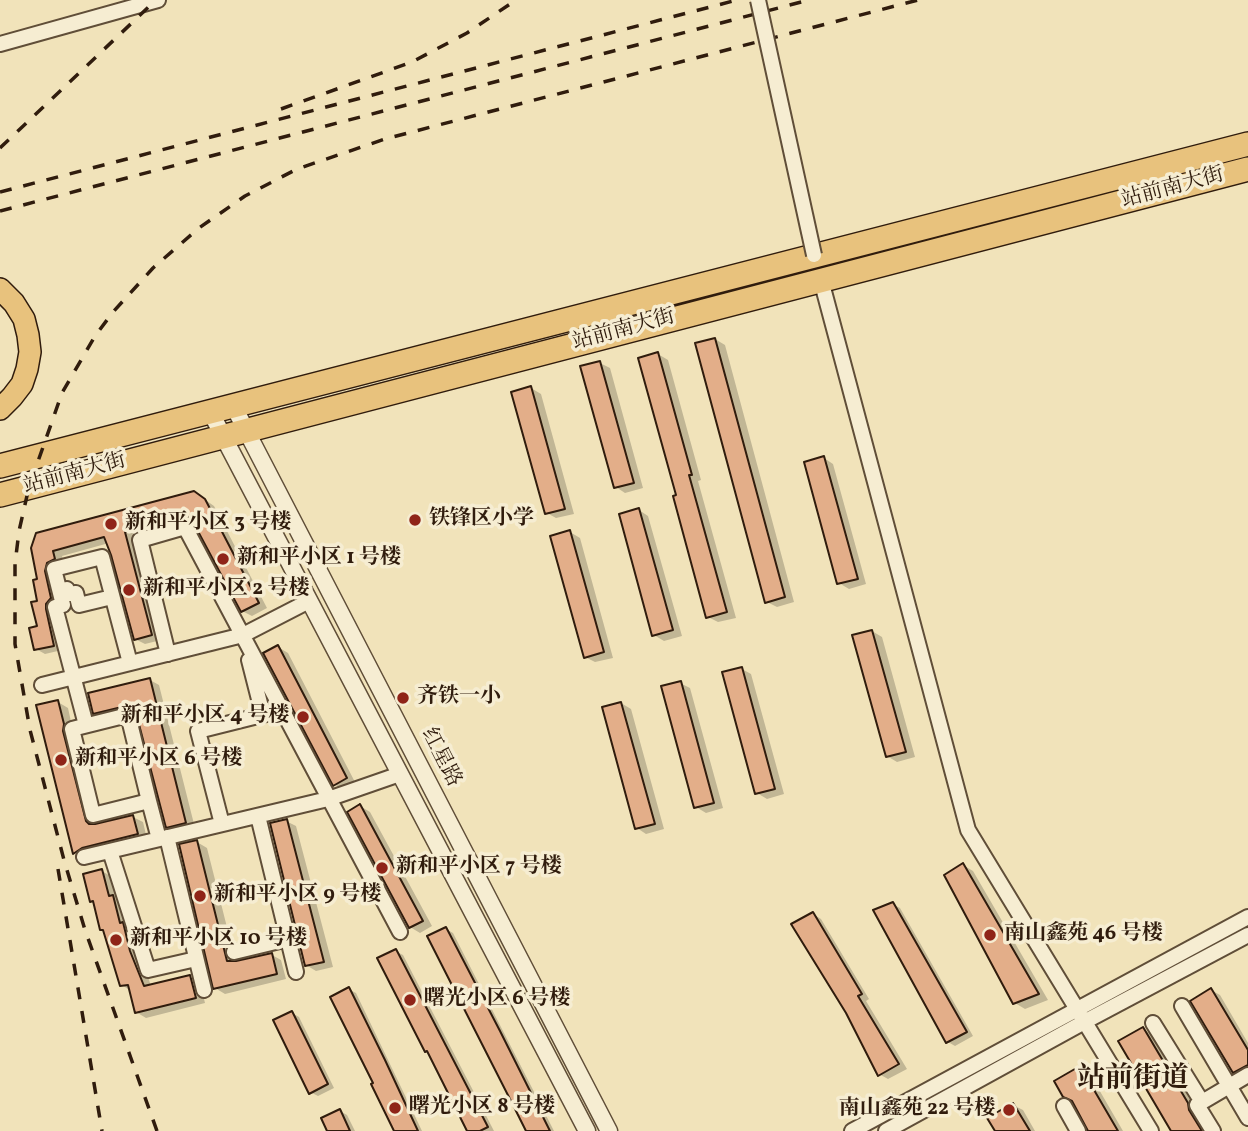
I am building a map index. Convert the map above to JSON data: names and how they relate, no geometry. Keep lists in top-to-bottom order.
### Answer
{
  "streets": {
    "highway": ["站前南大街"],
    "street": ["红星路"]
  },
  "crossings": [
    ["站前南大街", "红星路"]
  ],
  "districts": ["站前街道"],
  "places": [
    "铁锋区小学",
    "新和平小区 3 号楼",
    "新和平小区 1 号楼",
    "新和平小区 2 号楼",
    "齐铁一小",
    "新和平小区 4 号楼",
    "新和平小区 6 号楼",
    "新和平小区 7 号楼",
    "新和平小区 9 号楼",
    "南山鑫苑 46 号楼",
    "新和平小区 10 号楼",
    "曙光小区 6 号楼",
    "曙光小区 8 号楼",
    "南山鑫苑 22 号楼"
  ]
}
